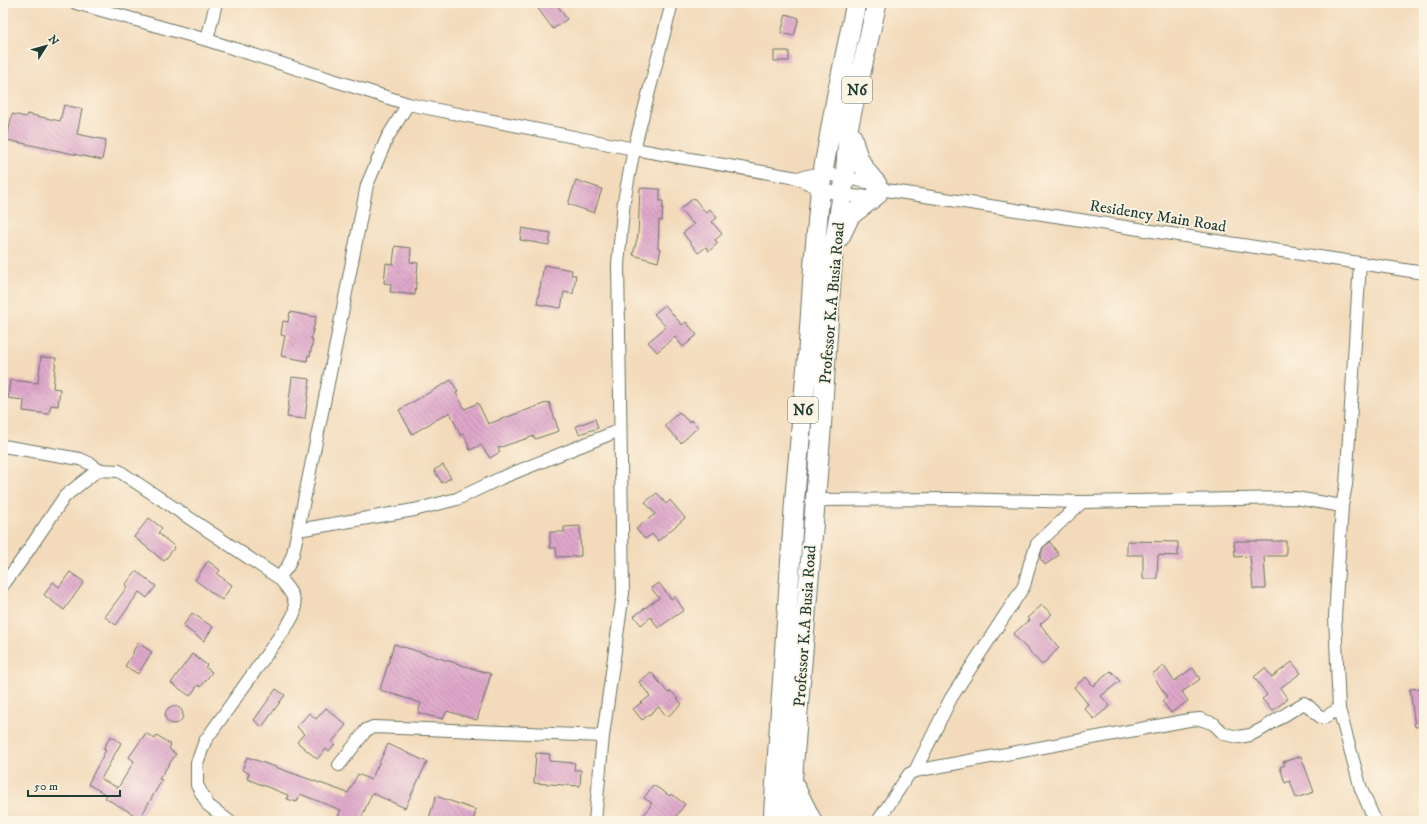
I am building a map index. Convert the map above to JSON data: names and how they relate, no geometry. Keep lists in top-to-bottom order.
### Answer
{
  "streets": {
    "main road": ["N6", "Professor K.A Busia Road"],
    "street": ["Residency Main Road"]
  },
  "scale_bar": "50 m",
  "north": "top right"
}
